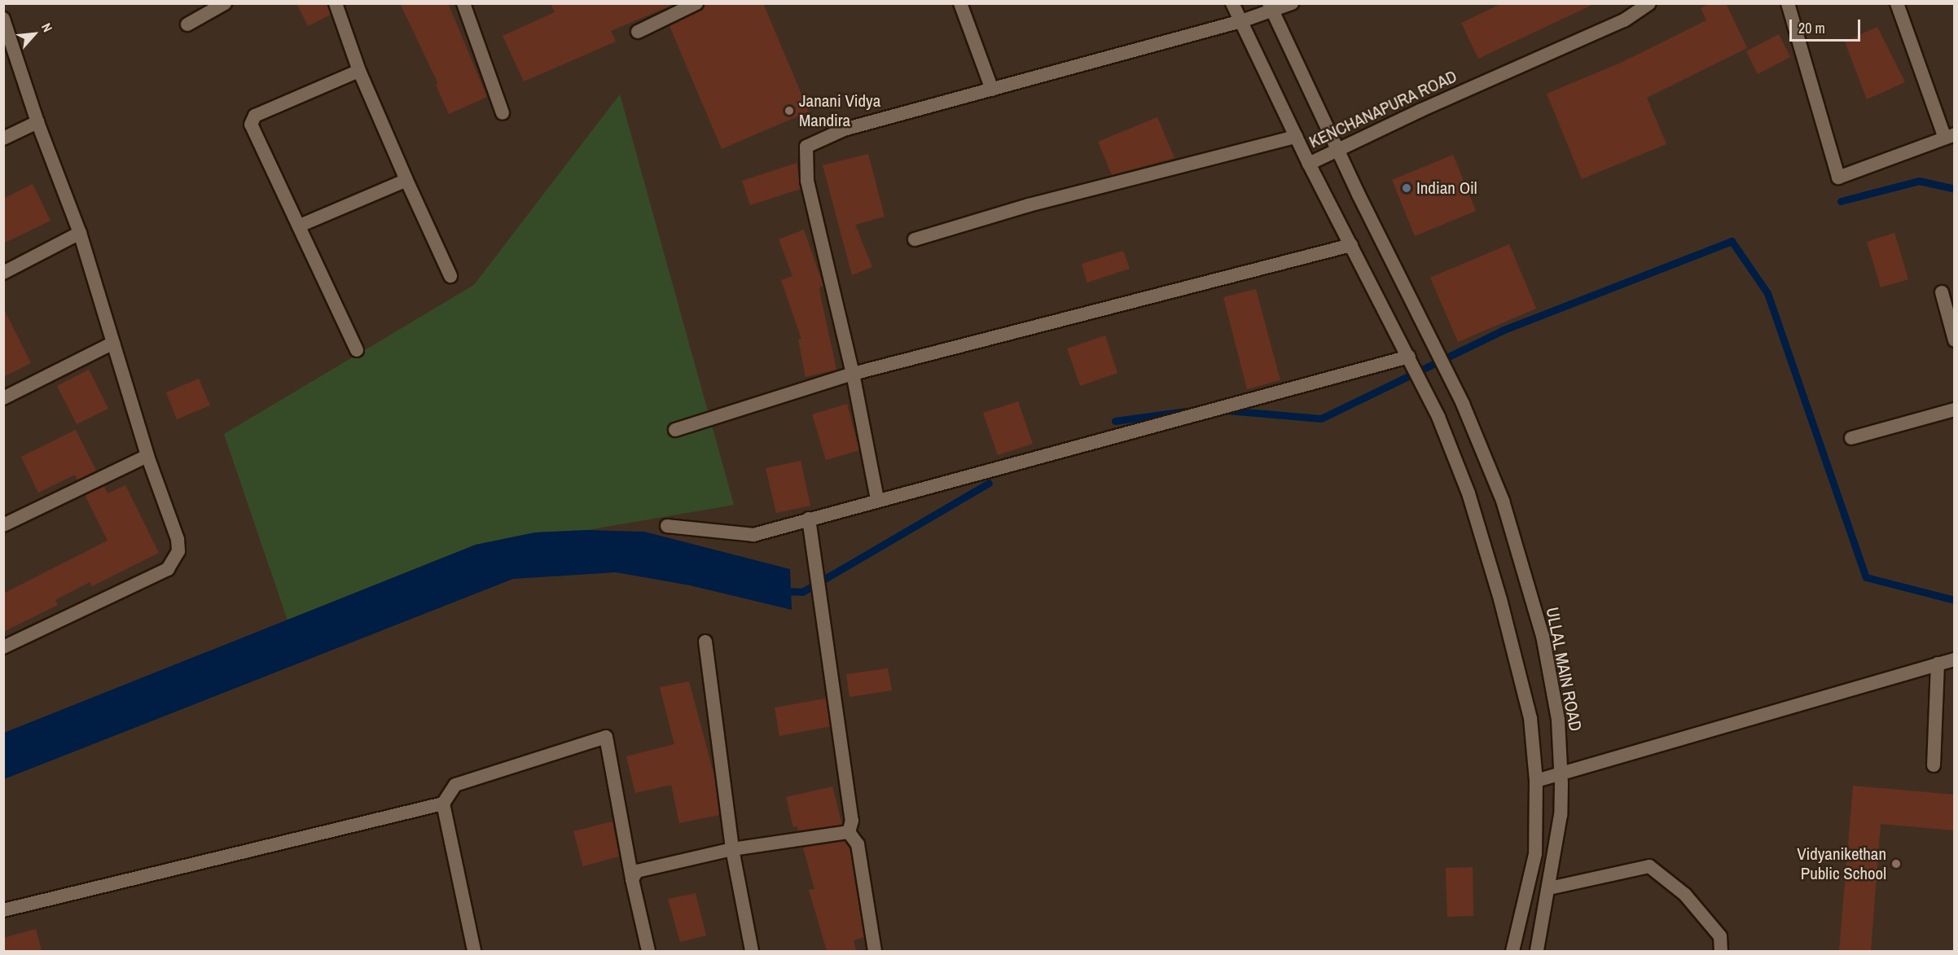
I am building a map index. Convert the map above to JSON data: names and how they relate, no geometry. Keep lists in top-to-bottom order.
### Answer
{
  "streets": {
    "street": ["KENCHANAPURA ROAD", "ULLAL MAIN ROAD"]
  },
  "crossings": [
    ["KENCHANAPURA ROAD", "ULLAL MAIN ROAD"]
  ],
  "places": ["Janani Vidya Mandira", "Indian Oil", "Vidyanikethan Public School"],
  "scale_bar": "20 m",
  "north": "top right"
}
